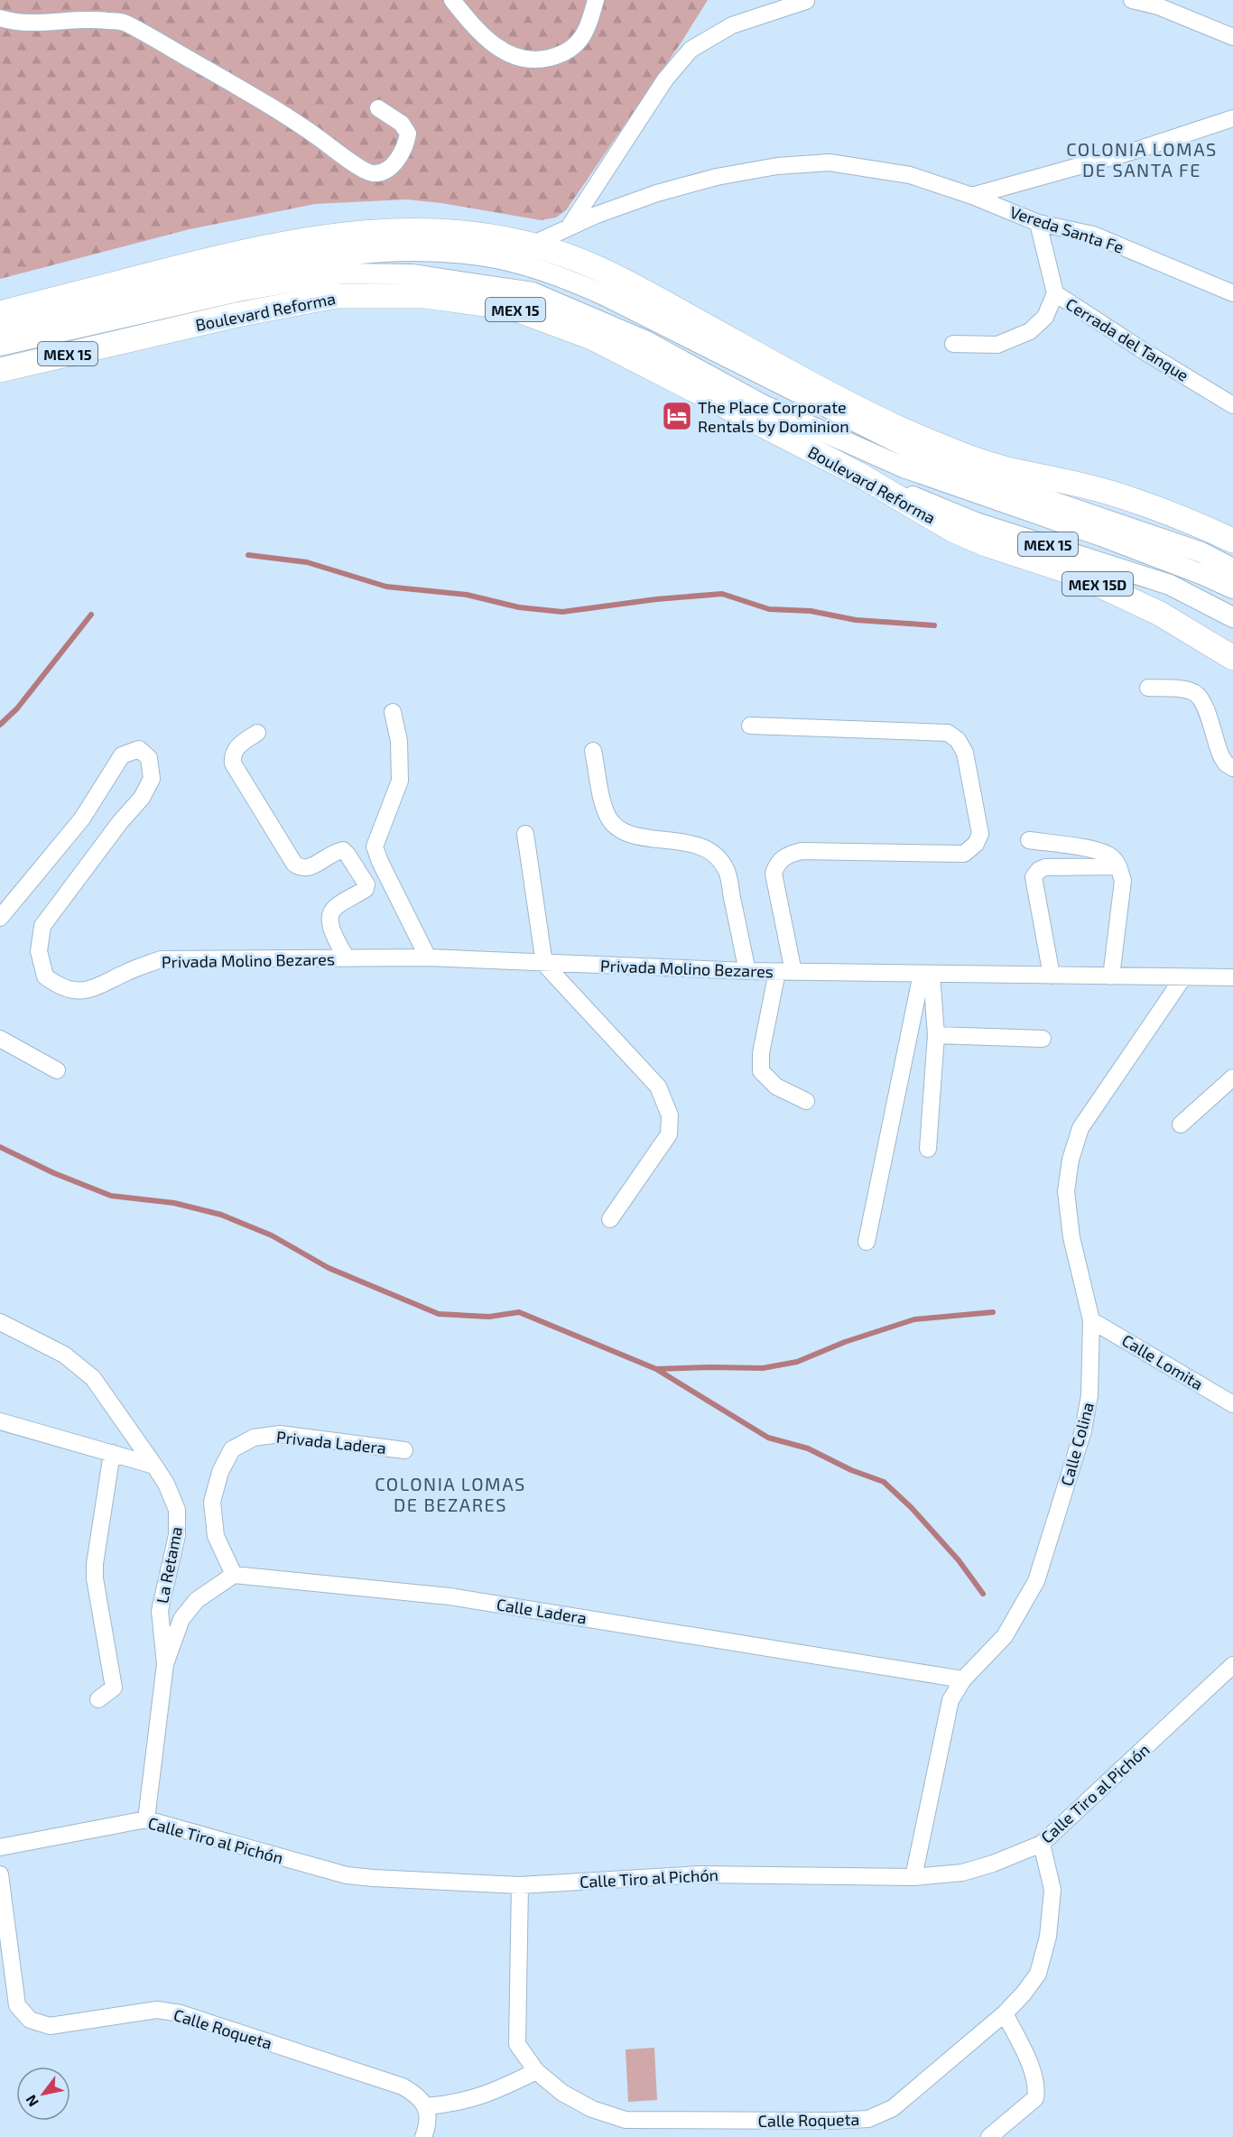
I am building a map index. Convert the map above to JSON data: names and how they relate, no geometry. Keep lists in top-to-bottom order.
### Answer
{
  "streets": {
    "highway": ["MEX 15", "Boulevard Reforma", "MEX 15D"],
    "street": [
      "Vereda Santa Fe",
      "Cerrada del Tanque",
      "Privada Molino Bezares",
      "Calle Lomita",
      "Privada Ladera",
      "Calle Colina",
      "La Retama",
      "Calle Ladera",
      "Calle Tiro al Pichón",
      "Calle Roqueta"
    ]
  },
  "crossings": [
    ["Vereda Santa Fe", "Cerrada del Tanque"],
    ["MEX 15", "Boulevard Reforma"],
    ["Privada Molino Bezares", "Calle Colina"],
    ["Calle Lomita", "Calle Colina"],
    ["Privada Ladera", "Calle Ladera"],
    ["Calle Colina", "Calle Ladera"],
    ["Calle Colina", "Calle Tiro al Pichón"],
    ["La Retama", "Calle Tiro al Pichón"],
    ["Calle Tiro al Pichón", "Calle Roqueta"]
  ],
  "districts": ["COLONIA LOMAS DE SANTA FE", "COLONIA LOMAS DE BEZARES"],
  "places": {
    "hotel": ["The Place Corporate Rentals by Dominion"]
  },
  "north": "bottom left"
}
